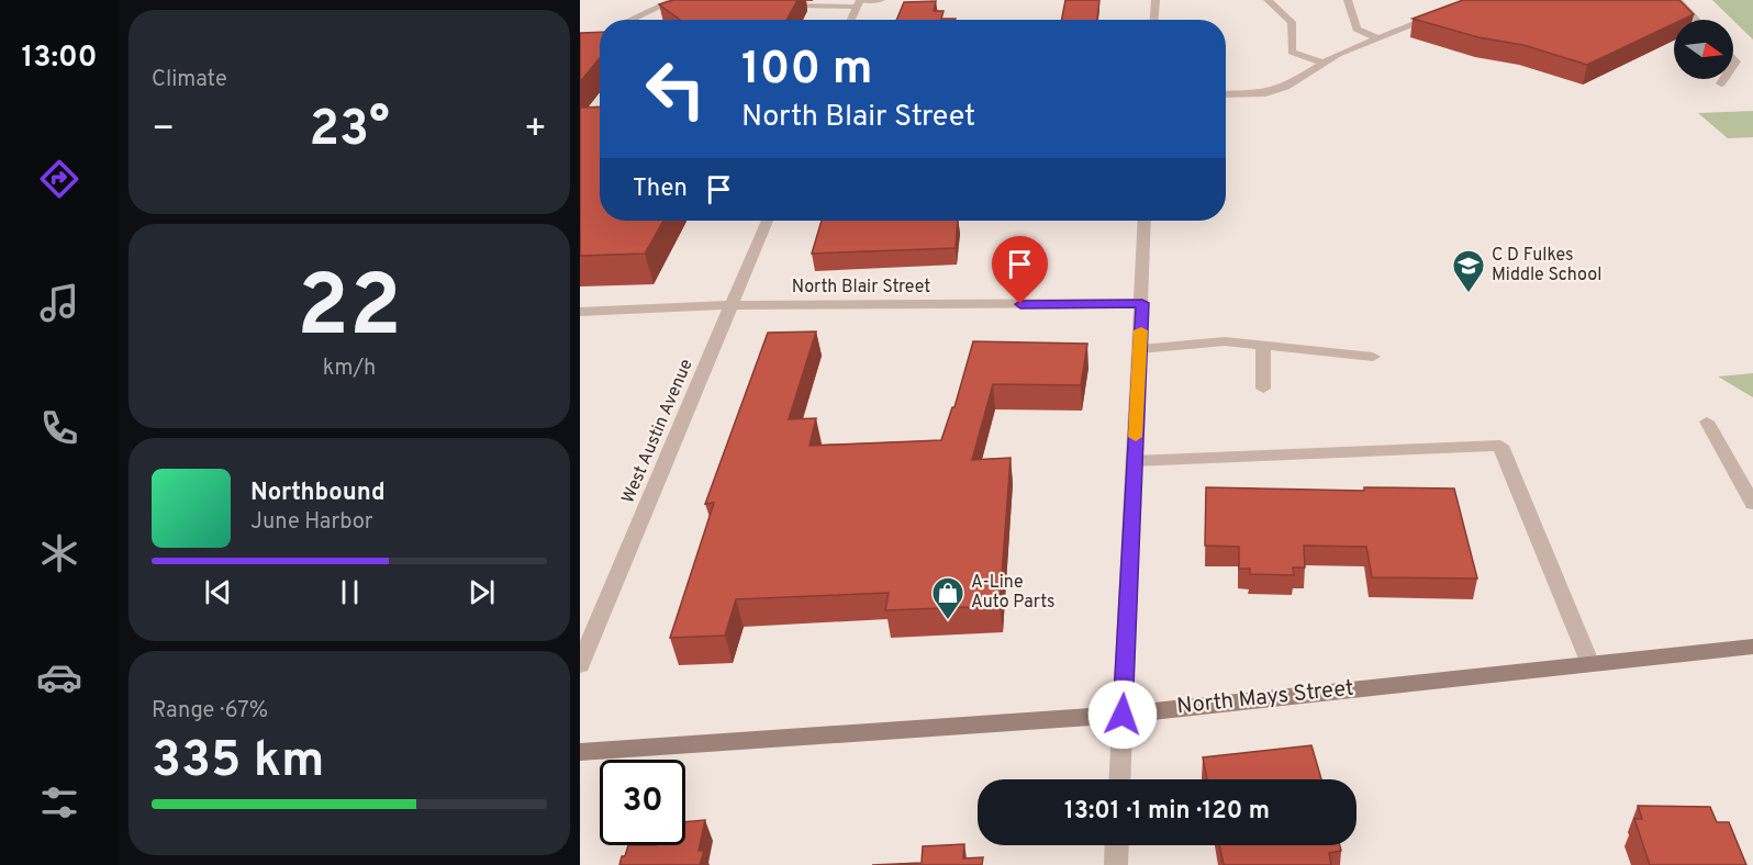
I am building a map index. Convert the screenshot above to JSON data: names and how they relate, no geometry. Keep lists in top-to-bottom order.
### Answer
{
  "streets": {
    "main road": ["North Mays Street"],
    "street": ["North Blair Street", "West Austin Avenue"]
  },
  "crossings": [
    ["North Blair Street", "West Austin Avenue"]
  ],
  "places": {
    "school or university": ["C D Fulkes Middle School"],
    "shop": ["A-Line Auto Parts"]
  },
  "north": "right",
  "page": {
    "tabs": "13:00",
    "tile": [
      "Climate",
      ["22", "km/h"],
      ["Range · 67%", "335 km"]
    ],
    "turn": ["100 m", "North Blair Street"],
    "heat": ["−", "23°", "+"],
    "then": "Then",
    "song": ["Northbound", "June Harbor"],
    "limit": "30",
    "trip": "13:01 · 1 min · 120 m"
  }
}
